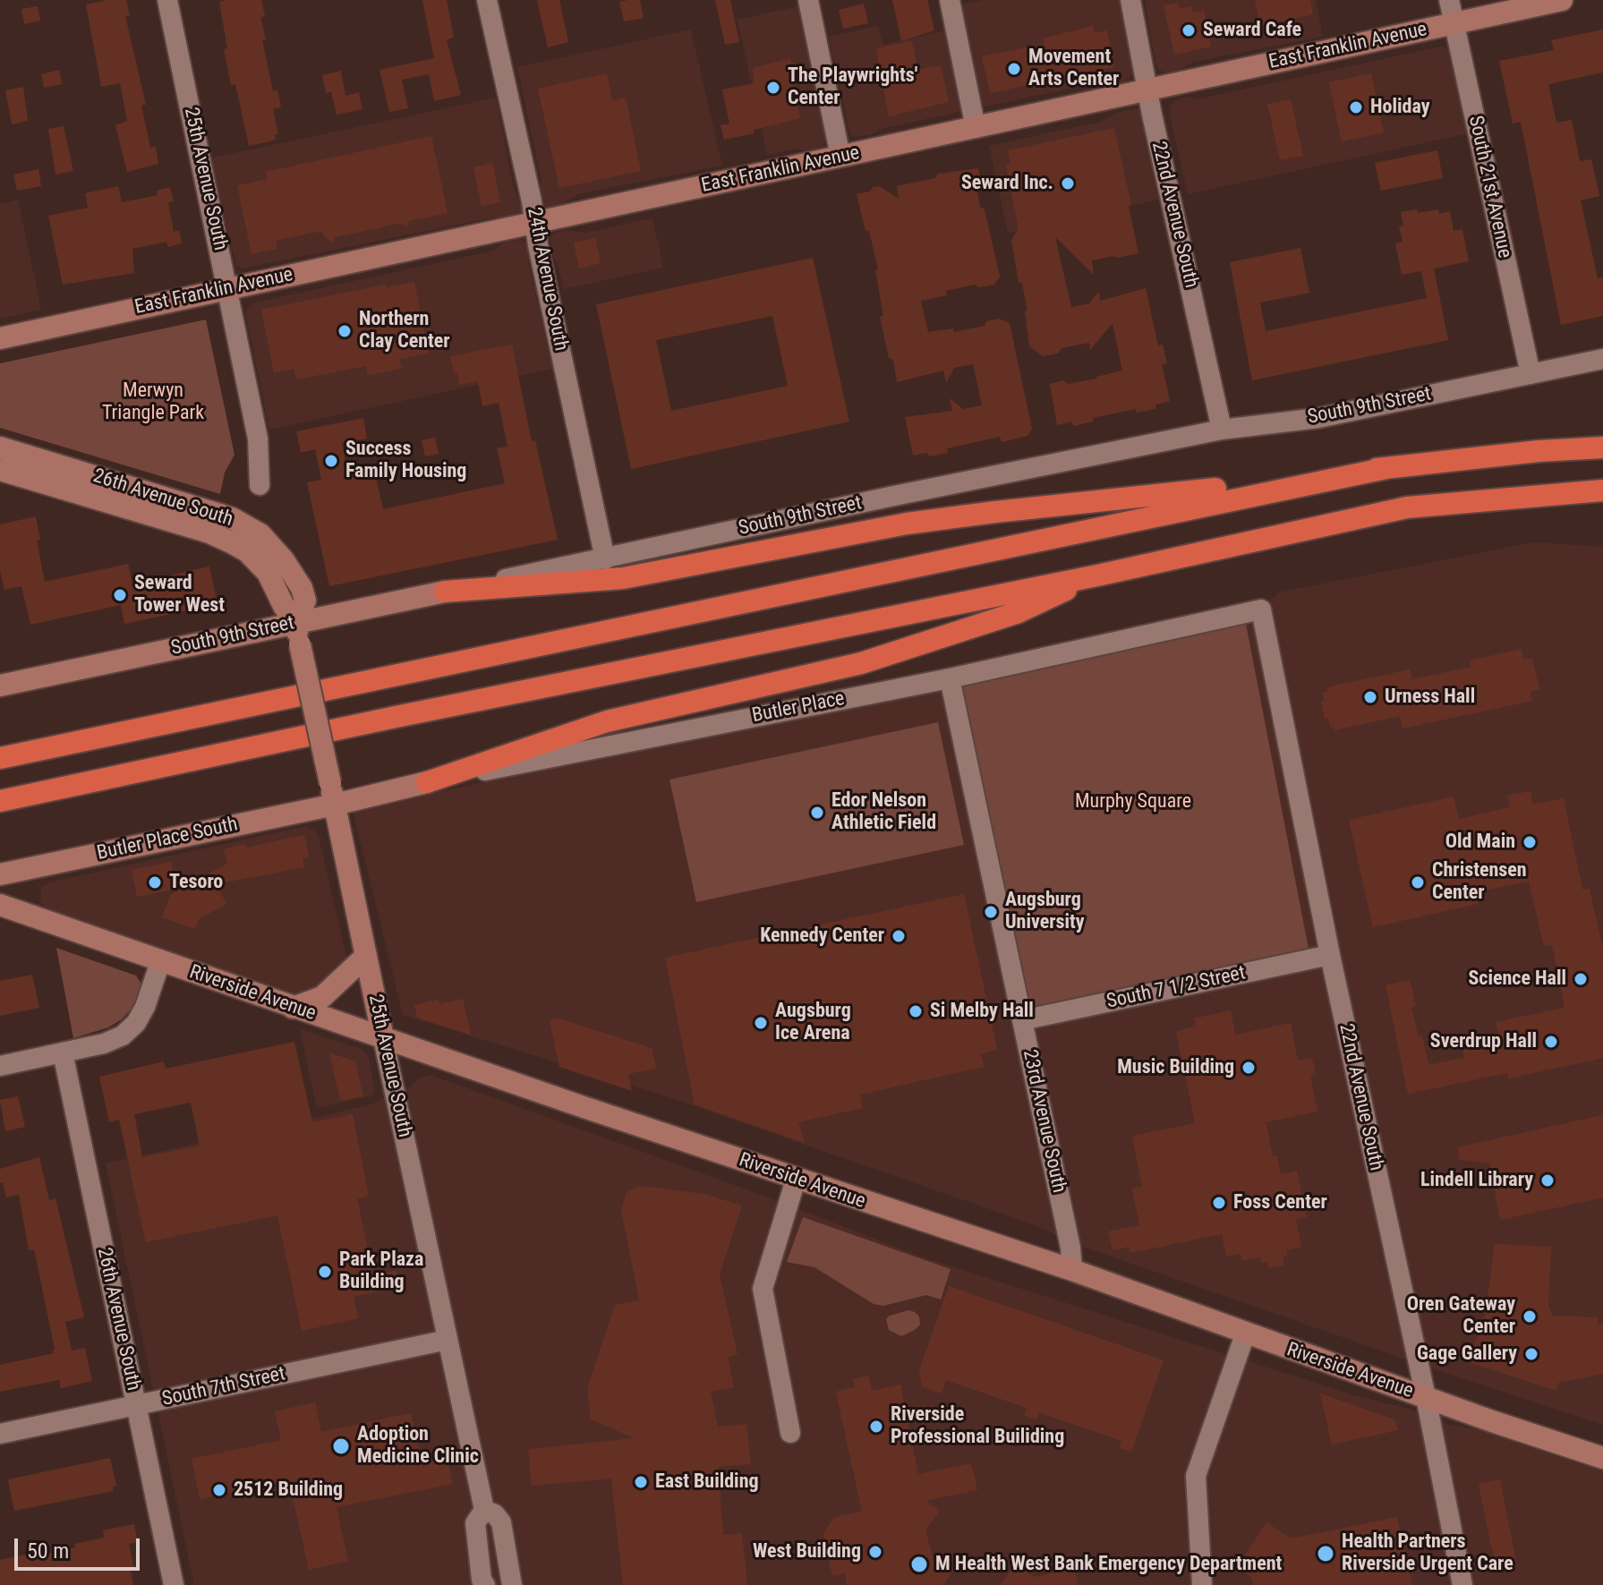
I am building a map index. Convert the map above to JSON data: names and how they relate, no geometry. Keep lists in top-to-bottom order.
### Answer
{
  "streets": {
    "street": [
      "East Franklin Avenue",
      "25th Avenue South",
      "South 21st Avenue",
      "22nd Avenue South",
      "24th Avenue South",
      "South 9th Street",
      "26th Avenue South",
      "Butler Place",
      "Butler Place South",
      "South 7 1/2 Street",
      "Riverside Avenue",
      "23rd Avenue South",
      "South 7th Street"
    ]
  },
  "crossings": [
    ["East Franklin Avenue", "25th Avenue South"],
    ["East Franklin Avenue", "South 21st Avenue"],
    ["East Franklin Avenue", "22nd Avenue South"],
    ["East Franklin Avenue", "24th Avenue South"],
    ["25th Avenue South", "South 9th Street"],
    ["25th Avenue South", "26th Avenue South"],
    ["25th Avenue South", "Butler Place"],
    ["25th Avenue South", "Butler Place South"],
    ["25th Avenue South", "Riverside Avenue"],
    ["25th Avenue South", "South 7th Street"],
    ["South 21st Avenue", "South 9th Street"],
    ["22nd Avenue South", "South 9th Street"],
    ["22nd Avenue South", "Butler Place"],
    ["22nd Avenue South", "South 7 1/2 Street"],
    ["22nd Avenue South", "Riverside Avenue"],
    ["24th Avenue South", "South 9th Street"],
    ["South 9th Street", "26th Avenue South"],
    ["26th Avenue South", "South 7th Street"],
    ["Butler Place", "Butler Place South"],
    ["Butler Place", "23rd Avenue South"],
    ["South 7 1/2 Street", "23rd Avenue South"],
    ["Riverside Avenue", "23rd Avenue South"]
  ],
  "parks": ["Merwyn Triangle Park", "Murphy Square"],
  "places": [
    "Seward Cafe",
    "Movement Arts Center",
    "The Playwrights' Center",
    "Holiday",
    "Seward Inc.",
    "Northern Clay Center",
    "Success Family Housing",
    "Seward Tower West",
    "Urness Hall",
    "Edor Nelson Athletic Field",
    "Old Main",
    "Tesoro",
    "Christensen Center",
    "Augsburg University",
    "Kennedy Center",
    "Science Hall",
    "Si Melby Hall",
    "Augsburg Ice Arena",
    "Sverdrup Hall",
    "Music Building",
    "Lindell Library",
    "Foss Center",
    "Park Plaza Building",
    "Oren Gateway Center",
    "Gage Gallery",
    "Riverside Professional Builiding",
    "Adoption Medicine Clinic",
    "East Building",
    "2512 Building",
    "West Building",
    "Health Partners Riverside Urgent Care",
    "M Health West Bank Emergency Department"
  ],
  "scale_bar": "50 m"
}
